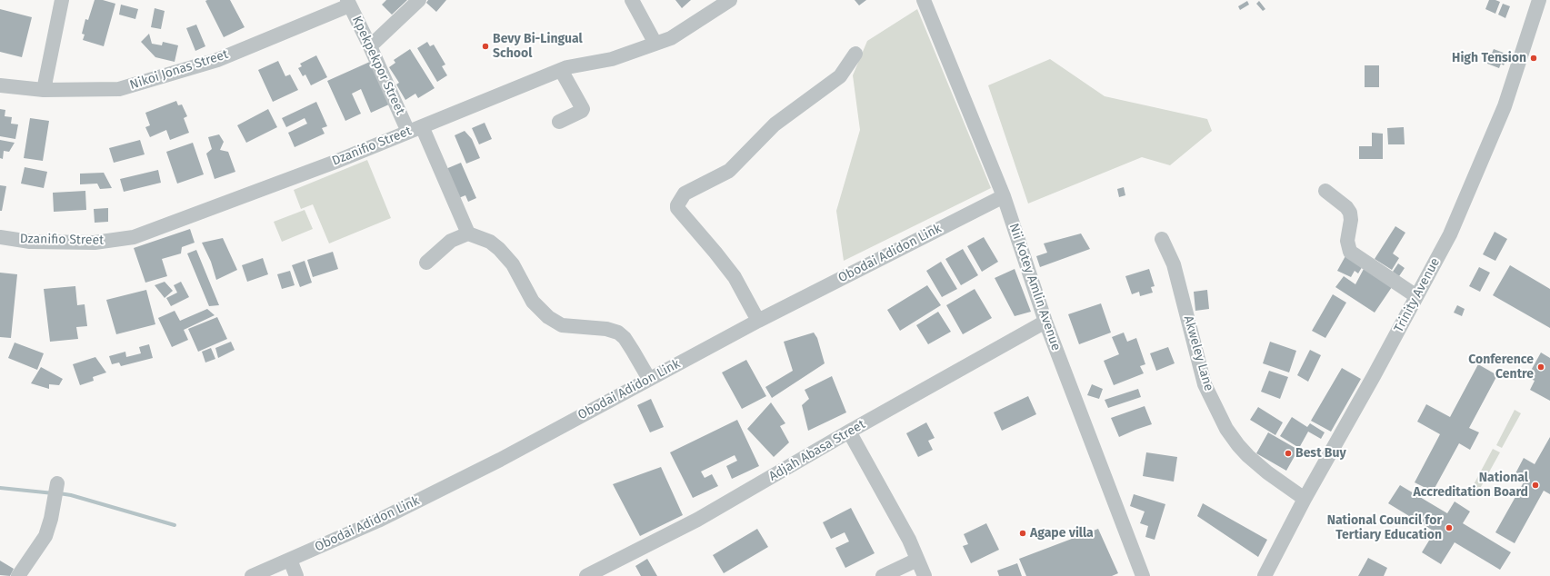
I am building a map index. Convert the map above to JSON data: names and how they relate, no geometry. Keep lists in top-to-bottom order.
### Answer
{
  "streets": {
    "street": [
      "Kpekpekpor Street",
      "Nikoi Jonas Street",
      "Dzanifio Street",
      "Obodai Adidon Link",
      "Nii Kotey Amlin Avenue",
      "Trinity Avenue",
      "Akweley Lane",
      "Adjah Abasa Street"
    ]
  },
  "crossings": [
    ["Kpekpekpor Street", "Nikoi Jonas Street"],
    ["Kpekpekpor Street", "Dzanifio Street"],
    ["Obodai Adidon Link", "Nii Kotey Amlin Avenue"],
    ["Nii Kotey Amlin Avenue", "Adjah Abasa Street"],
    ["Trinity Avenue", "Akweley Lane"]
  ],
  "places": [
    "Bevy Bi-Lingual School",
    "High Tension",
    "Conference Centre",
    "Best Buy",
    "National Accreditation Board",
    "National Council for Tertiary Education",
    "Agape villa"
  ]
}
